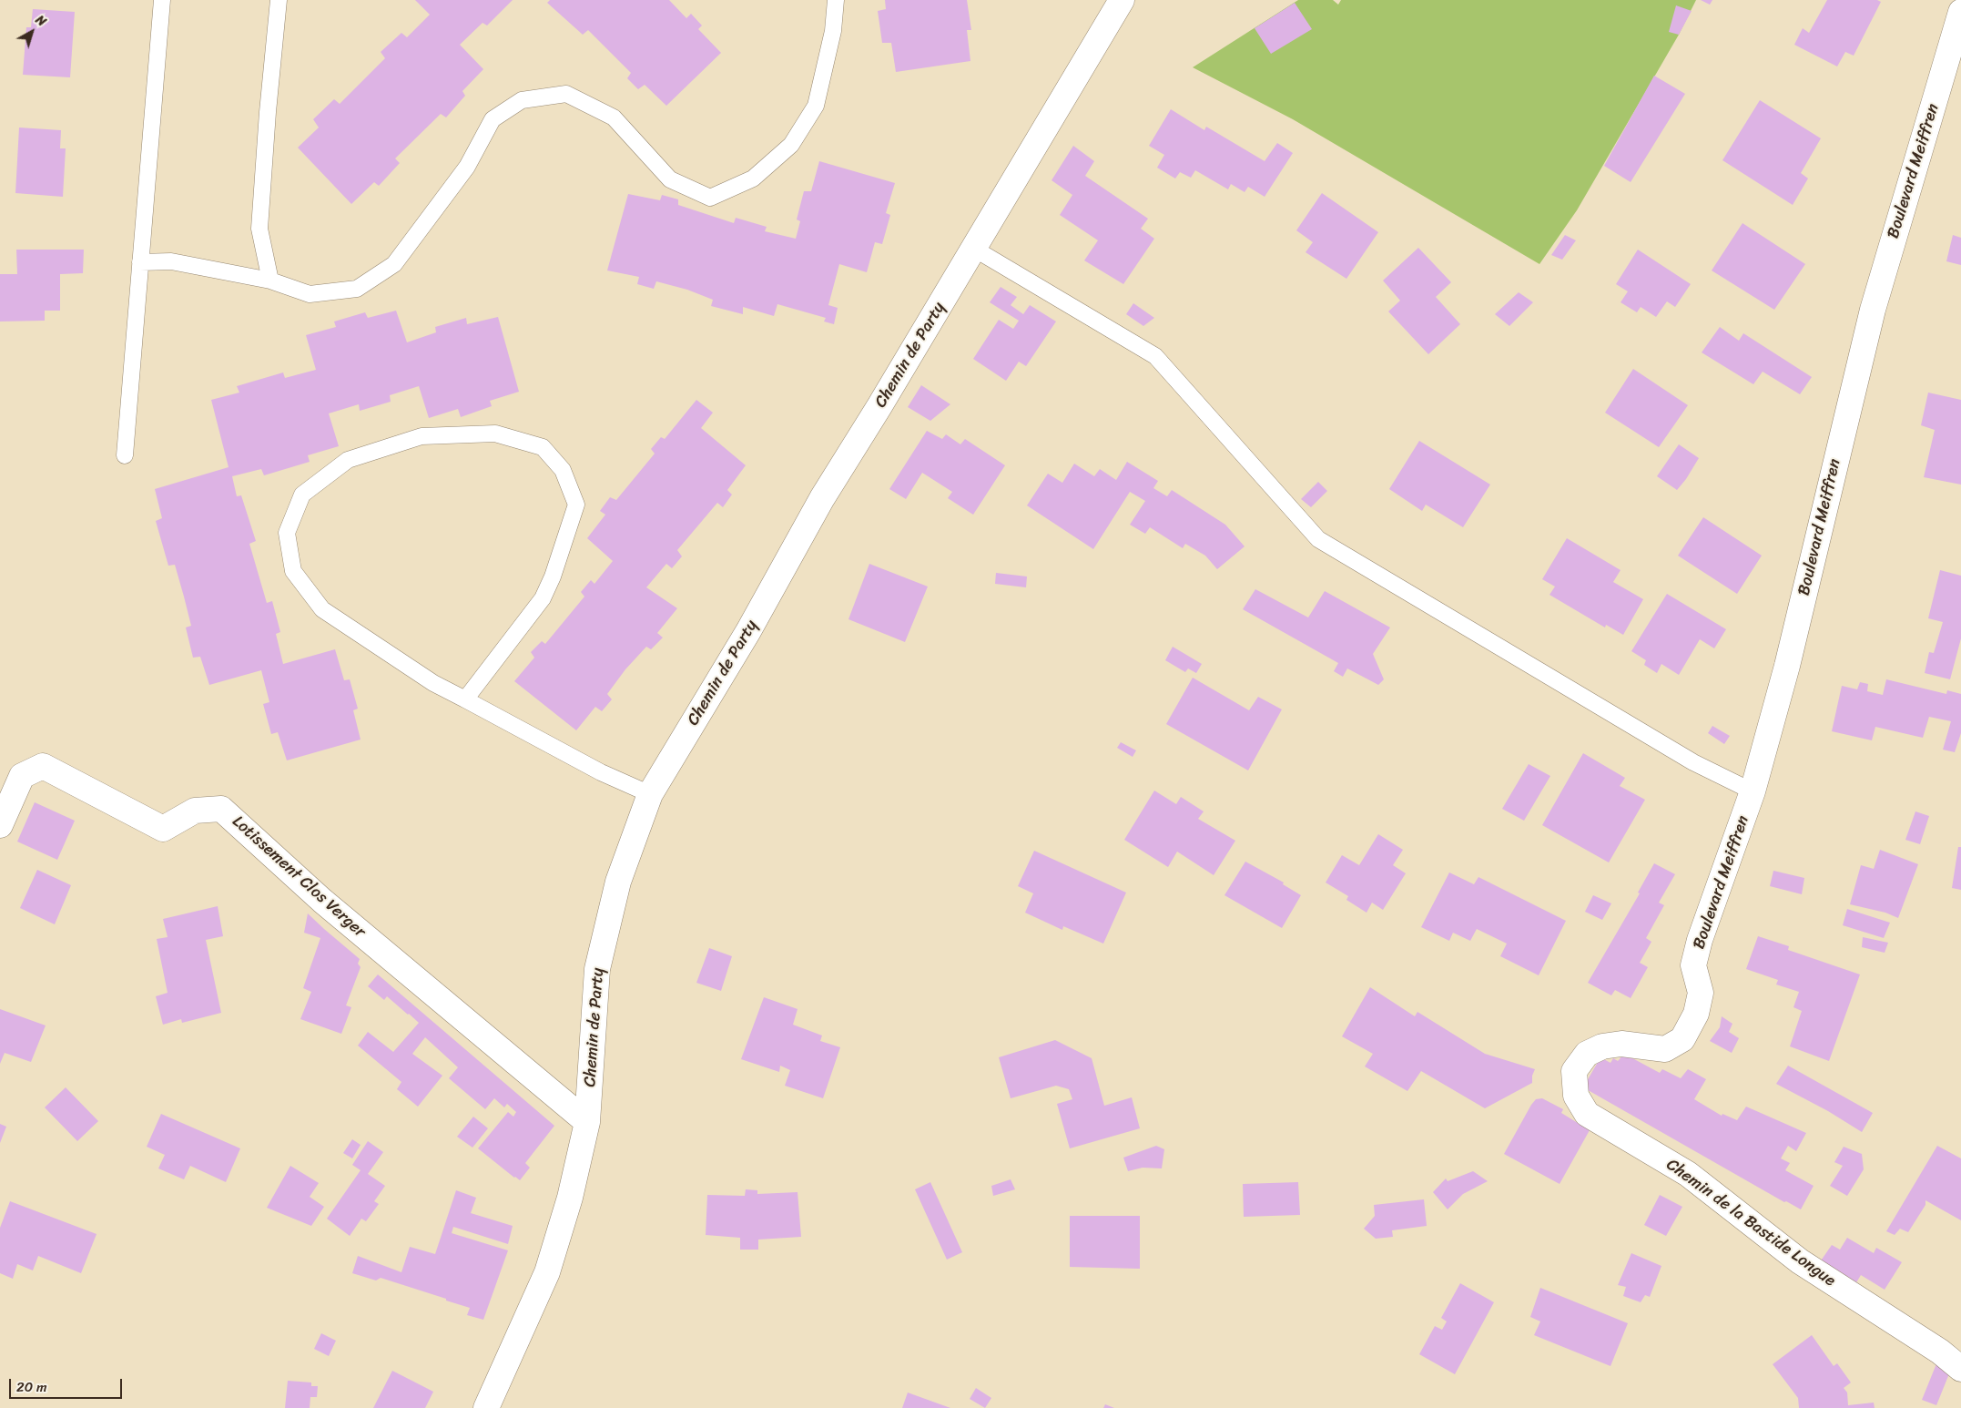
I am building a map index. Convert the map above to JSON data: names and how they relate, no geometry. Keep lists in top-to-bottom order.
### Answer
{
  "streets": {
    "street": [
      "Boulevard Meiffren",
      "Chemin de Party",
      "Lotissement Clos Verger",
      "Chemin de la Bastide Longue"
    ]
  },
  "crossings": [
    ["Boulevard Meiffren", "Chemin de la Bastide Longue"],
    ["Chemin de Party", "Lotissement Clos Verger"]
  ],
  "scale_bar": "20 m",
  "north": "top right"
}
